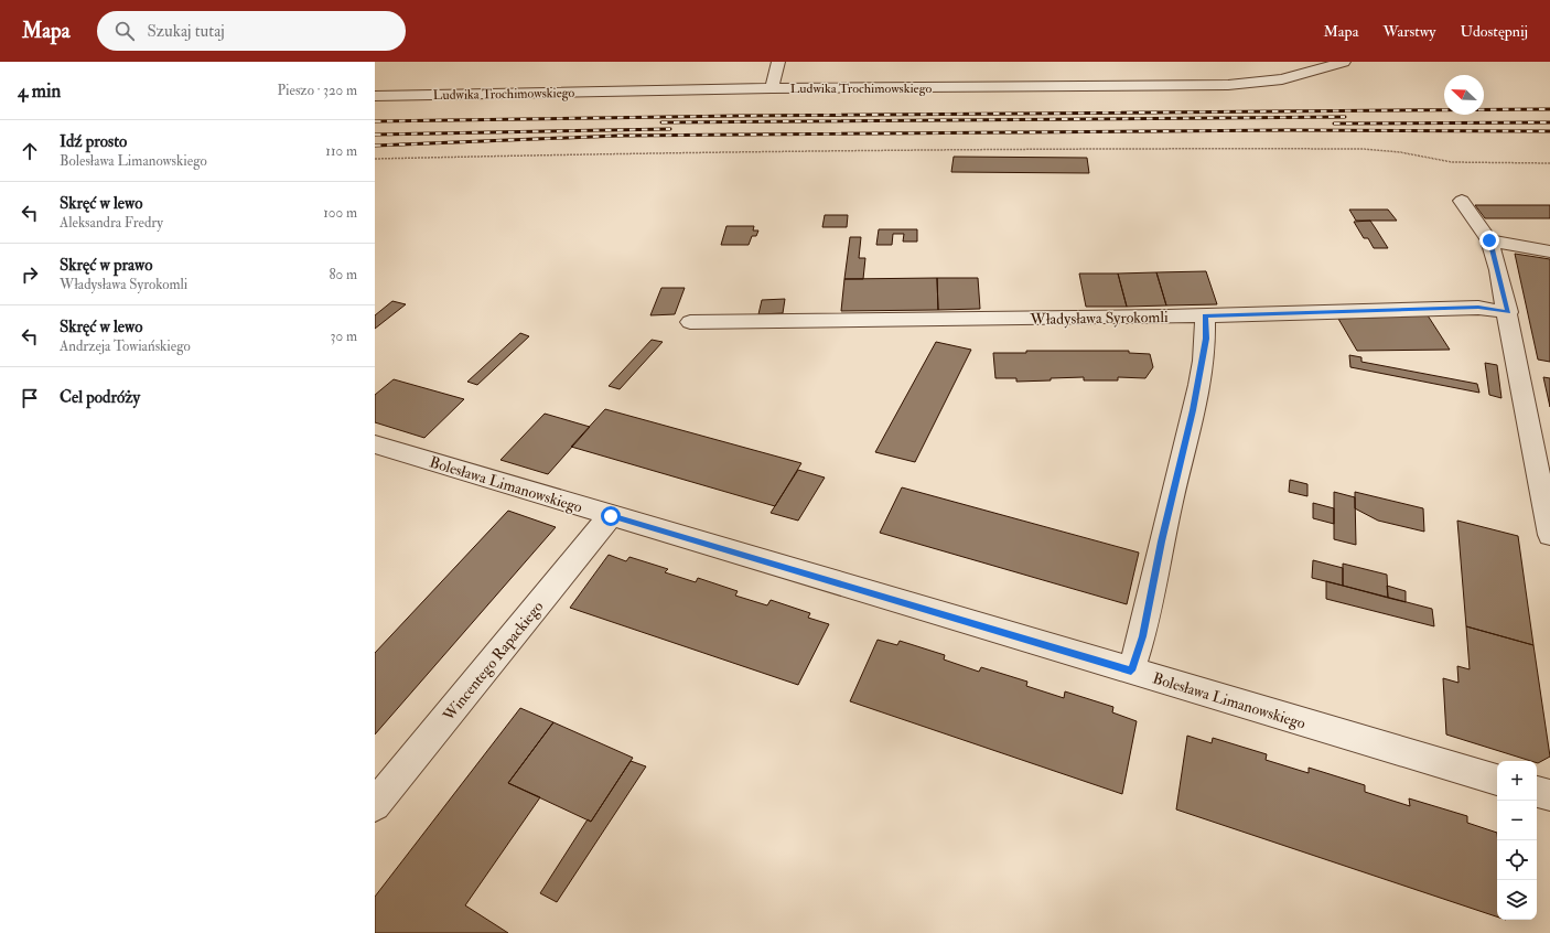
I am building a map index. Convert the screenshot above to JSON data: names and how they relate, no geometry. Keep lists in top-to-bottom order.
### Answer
{
  "streets": {
    "street": [
      "Ludwika Trochimowskiego",
      "Władysława Syrokomli",
      "Bolesława Limanowskiego",
      "Wincentego Rapackiego"
    ]
  },
  "crossings": [
    ["Bolesława Limanowskiego", "Wincentego Rapackiego"]
  ],
  "north": "top left",
  "page": {
    "header": "Mapa",
    "search": "Szukaj tutaj",
    "nav": ["Mapa", "Warstwy", "Udostępnij"],
    "heading": ["4 min", "Pieszo · 320 m"],
    "list": [
      ["Idź prosto", "Bolesława Limanowskiego", "110 m"],
      ["Skręć w lewo", "Aleksandra Fredry", "100 m"],
      ["Skręć w prawo", "Władysława Syrokomli", "80 m"],
      ["Skręć w lewo", "Andrzeja Towiańskiego", "30 m"],
      "Cel podróży"
    ],
    "map_buttons": ["+", "−"]
  }
}
